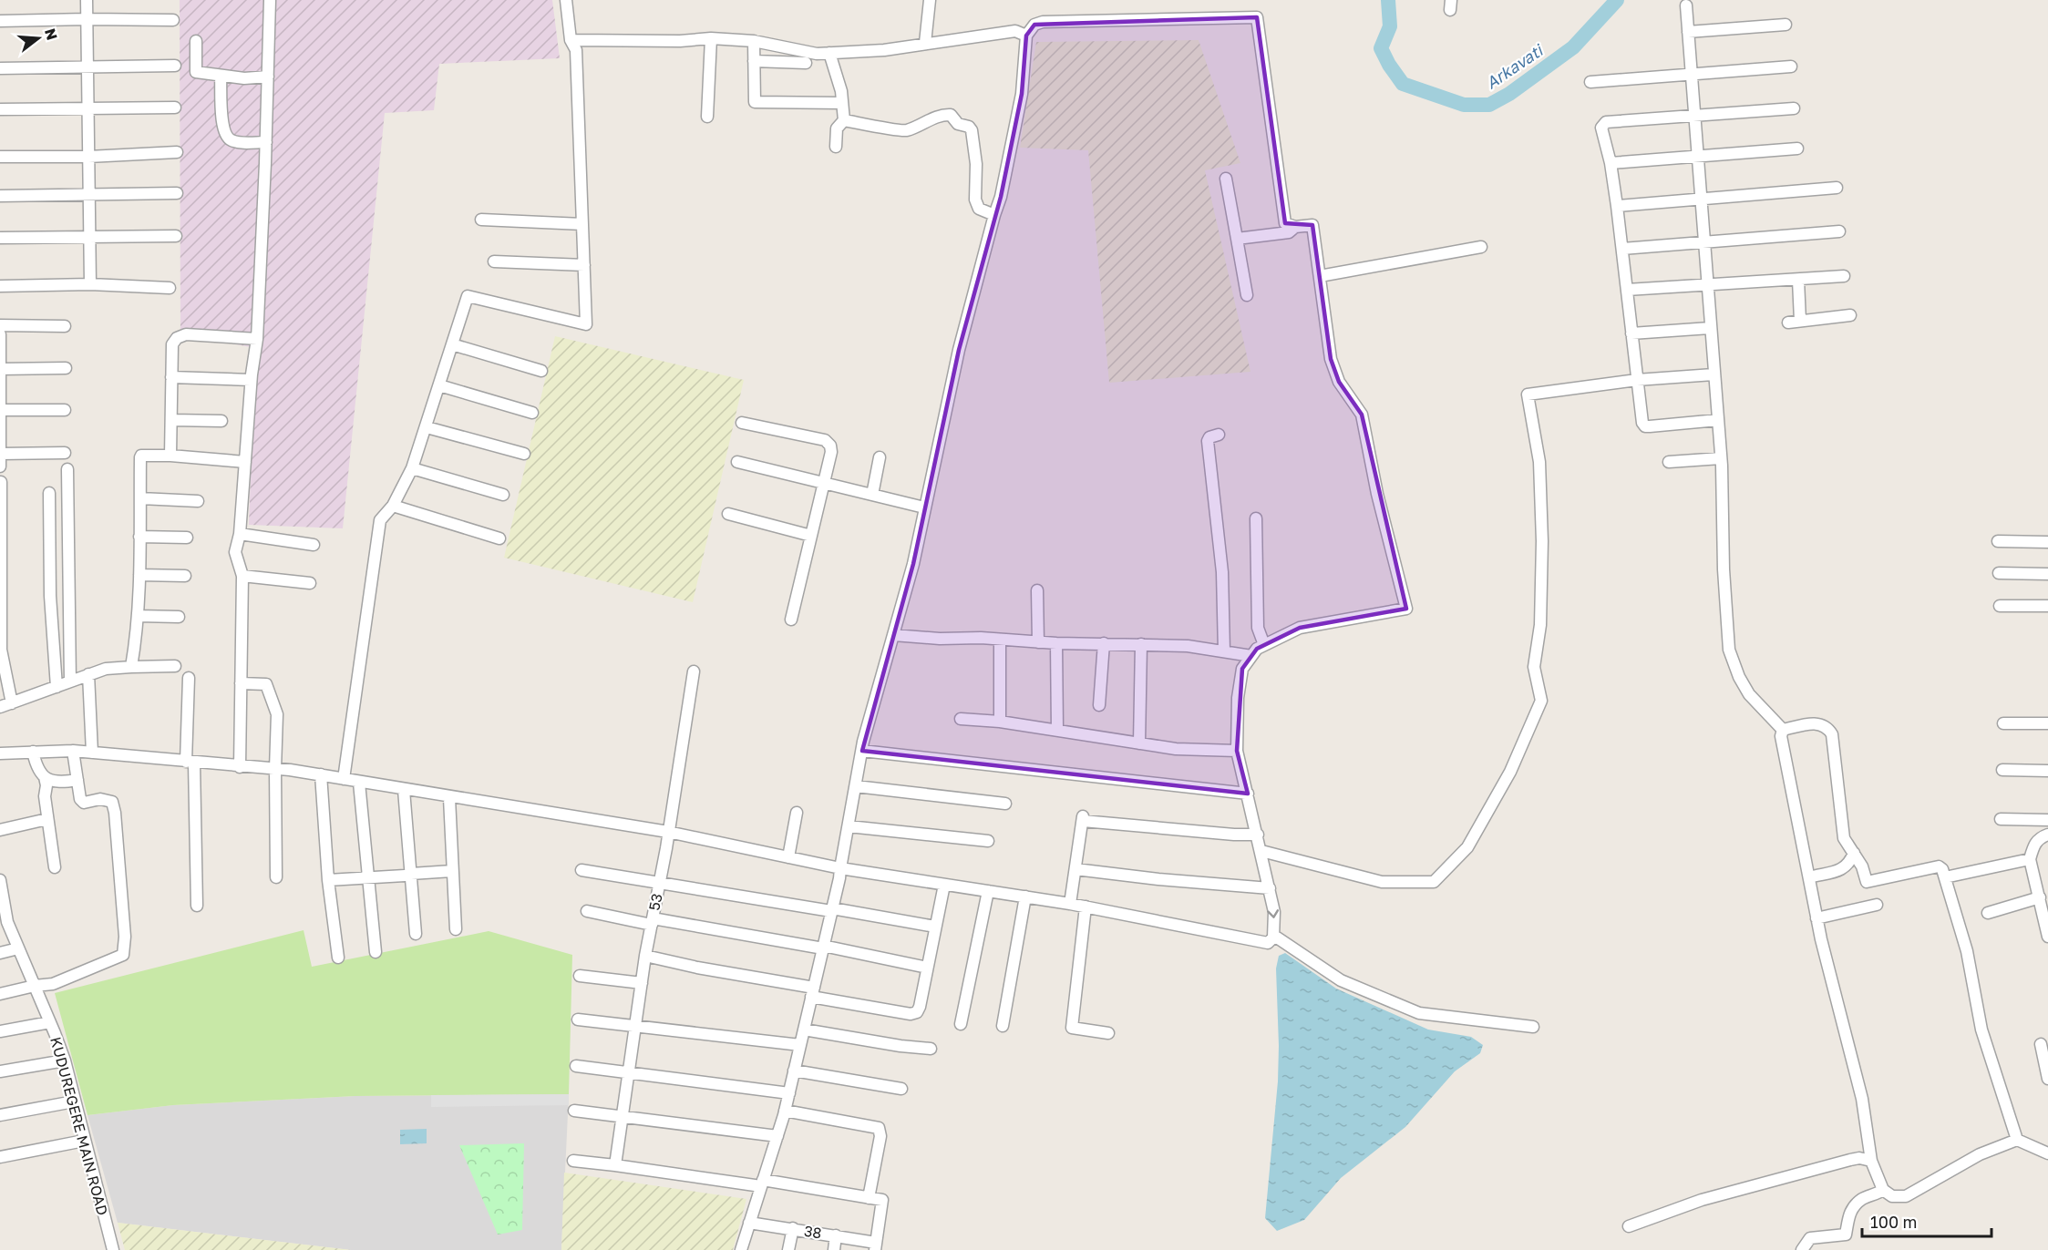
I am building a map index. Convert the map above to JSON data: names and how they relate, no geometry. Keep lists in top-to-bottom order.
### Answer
{
  "streets": {
    "street": ["53", "KUDUREGERE MAIN ROAD", "38"]
  },
  "water": ["Arkavati"],
  "scale_bar": "100 m",
  "north": "right"
}
